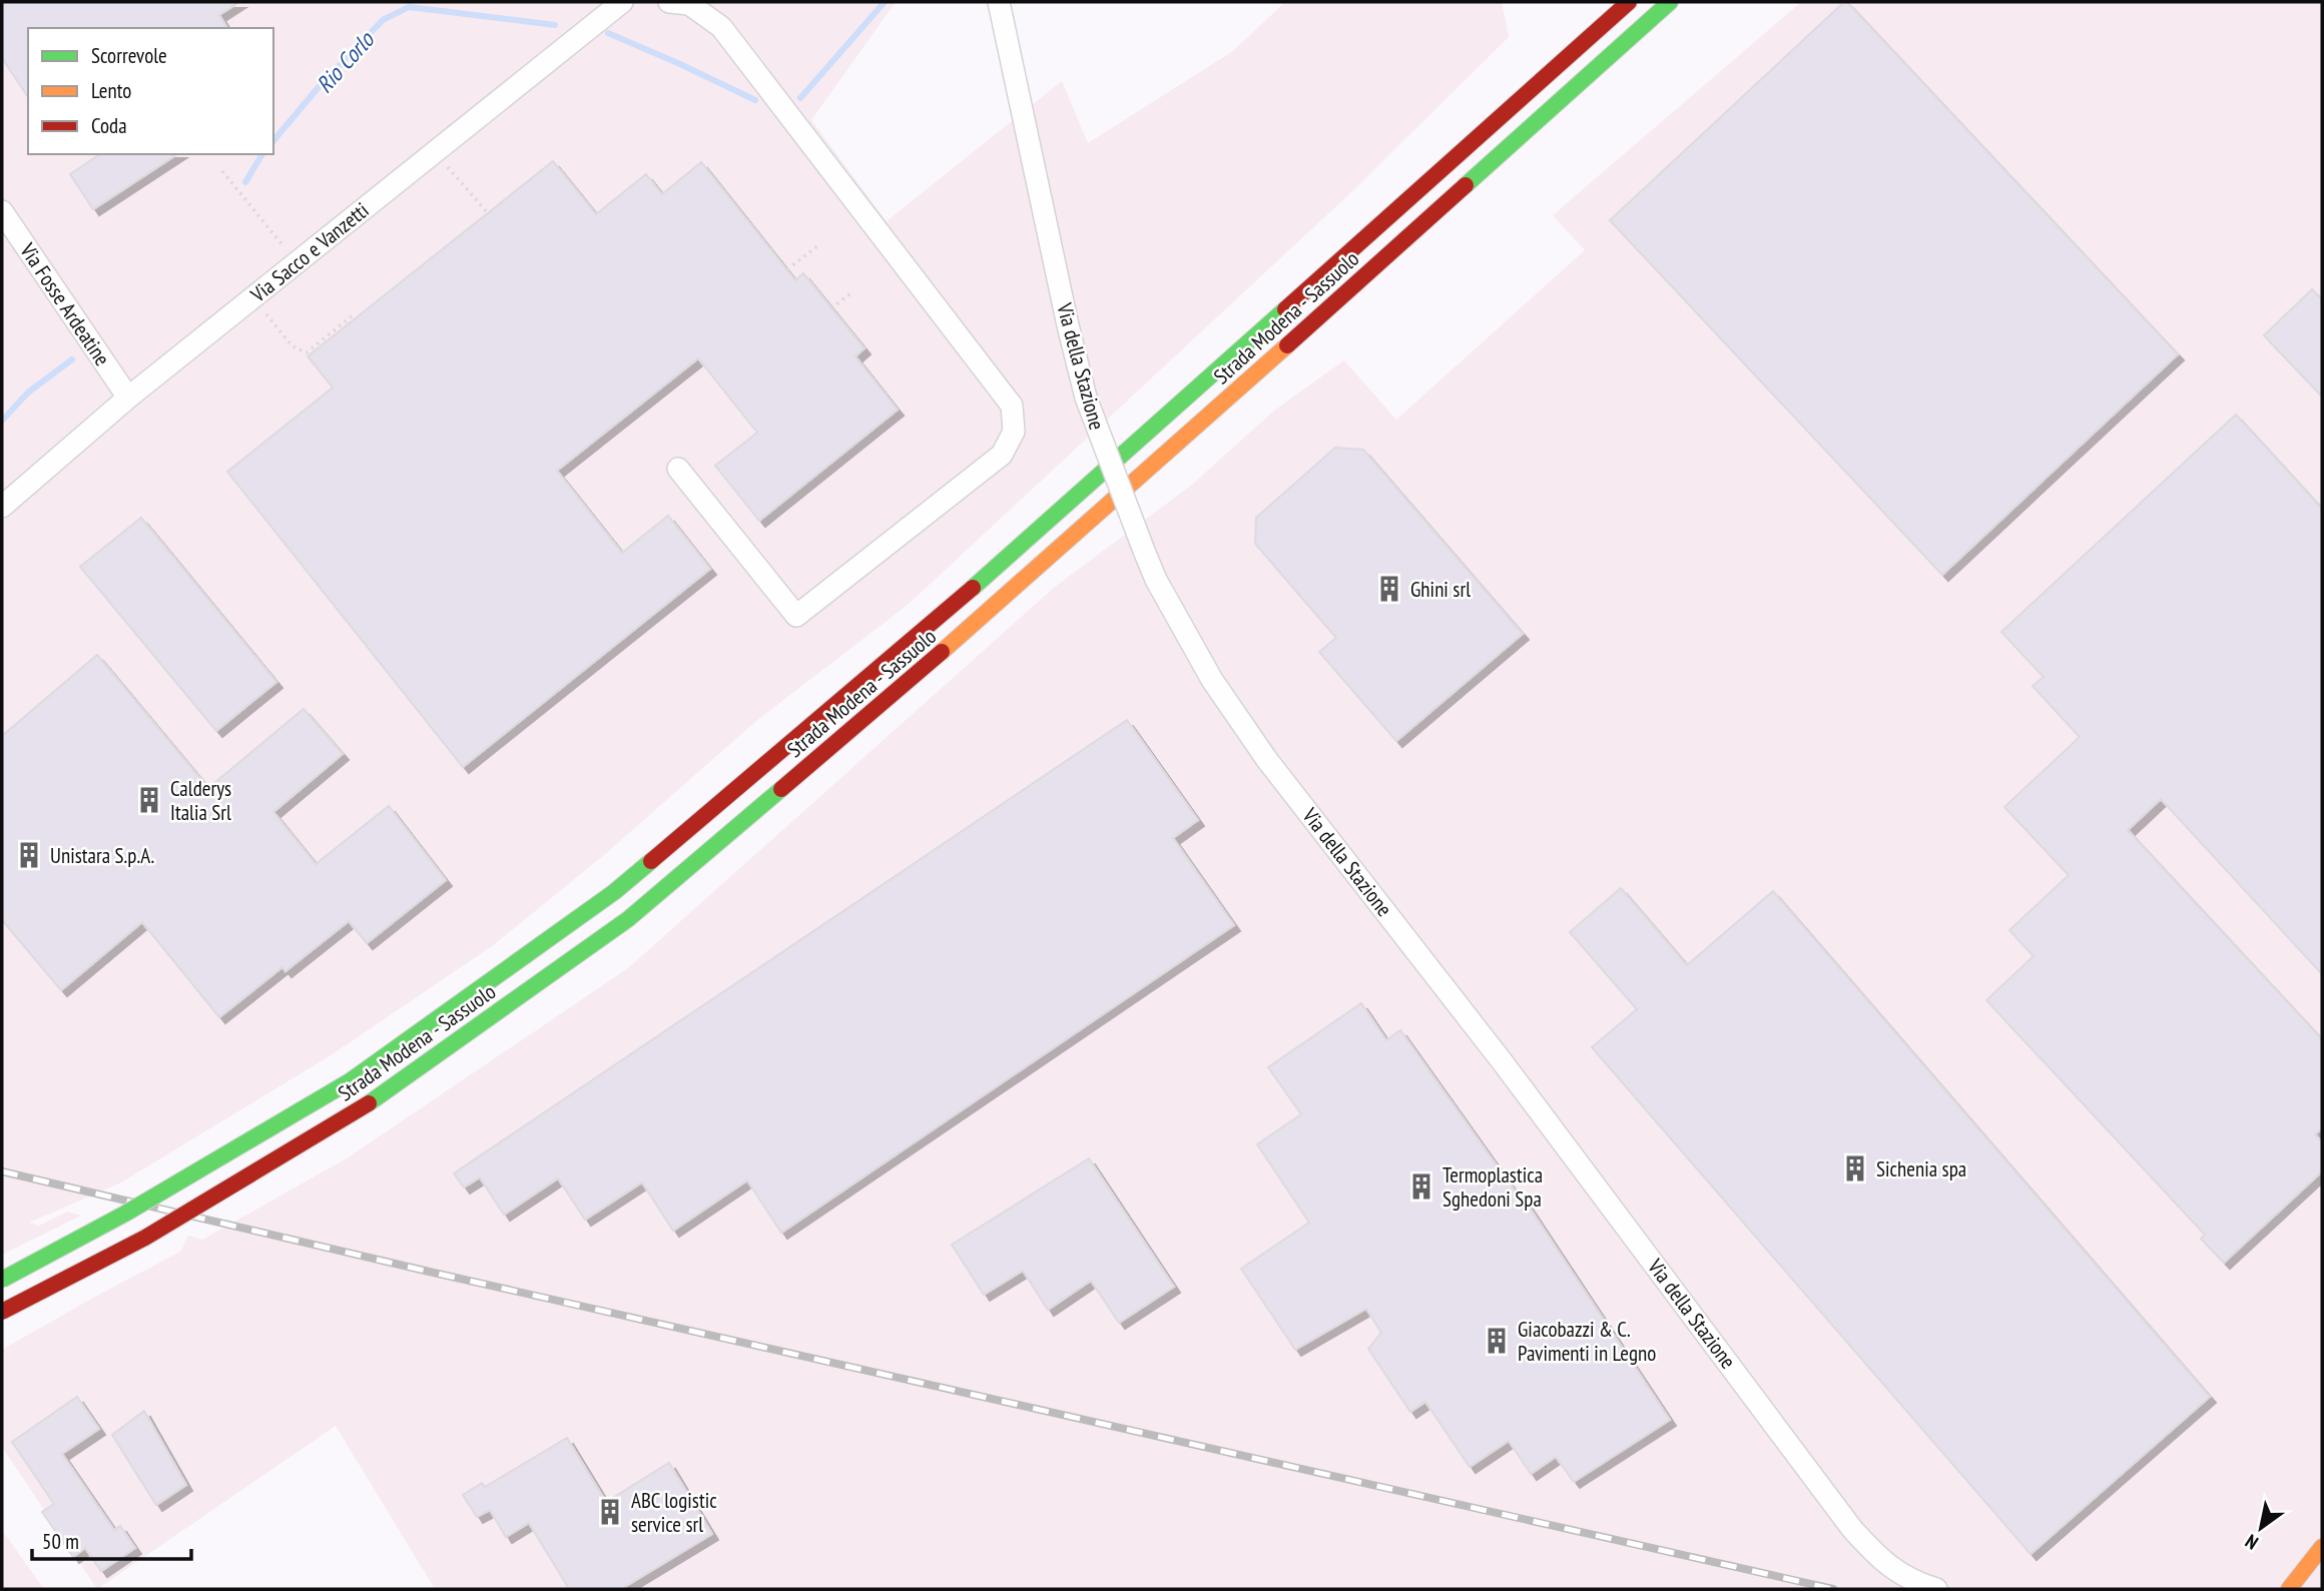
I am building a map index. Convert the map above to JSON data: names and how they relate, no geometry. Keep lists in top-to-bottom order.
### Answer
{
  "streets": {
    "main road": ["Strada Modena - Sassuolo"],
    "street": ["Via Sacco e Vanzetti", "Via Fosse Ardeatine", "Via della Stazione"]
  },
  "crossings": [
    ["Via Sacco e Vanzetti", "Via Fosse Ardeatine"]
  ],
  "water": ["Rio Corlo"],
  "places": {
    "building": [
      "Ghini srl",
      "Calderys Italia Srl",
      "Unistara S.p.A.",
      "Sichenia spa",
      "Termoplastica Sghedoni Spa",
      "Giacobazzi & C. Pavimenti in Legno",
      "ABC logistic service srl"
    ]
  },
  "legend": ["Scorrevole", "Lento", "Coda"],
  "scale_bar": "50 m",
  "north": "bottom left"
}
